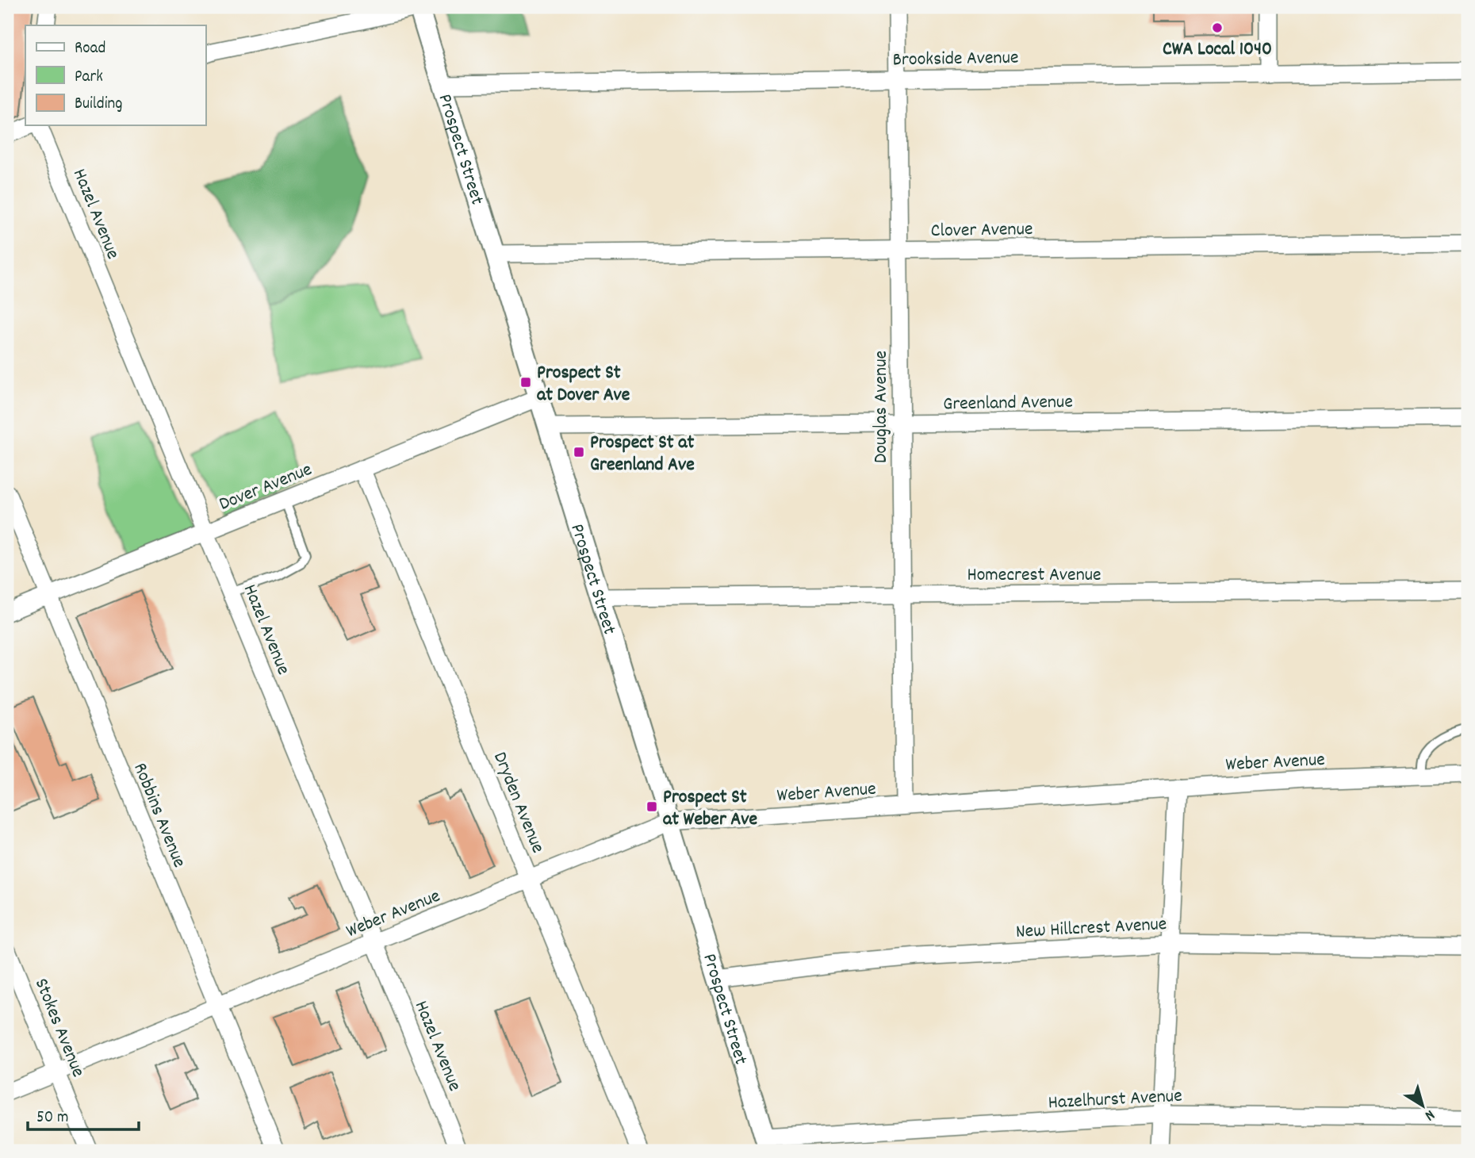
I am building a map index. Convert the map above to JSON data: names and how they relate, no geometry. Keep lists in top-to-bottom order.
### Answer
{
  "streets": {
    "street": [
      "Brookside Avenue",
      "Prospect Street",
      "Hazel Avenue",
      "Clover Avenue",
      "Greenland Avenue",
      "Douglas Avenue",
      "Dover Avenue",
      "Homecrest Avenue",
      "Weber Avenue",
      "Dryden Avenue",
      "Robbins Avenue",
      "New Hillcrest Avenue",
      "Stokes Avenue",
      "Hazelhurst Avenue"
    ]
  },
  "crossings": [
    ["Brookside Avenue", "Prospect Street"],
    ["Brookside Avenue", "Douglas Avenue"],
    ["Prospect Street", "Clover Avenue"],
    ["Prospect Street", "Greenland Avenue"],
    ["Prospect Street", "Dover Avenue"],
    ["Prospect Street", "Homecrest Avenue"],
    ["Prospect Street", "Weber Avenue"],
    ["Prospect Street", "New Hillcrest Avenue"],
    ["Prospect Street", "Hazelhurst Avenue"],
    ["Hazel Avenue", "Dover Avenue"],
    ["Hazel Avenue", "Weber Avenue"],
    ["Clover Avenue", "Douglas Avenue"],
    ["Greenland Avenue", "Douglas Avenue"],
    ["Douglas Avenue", "Homecrest Avenue"],
    ["Douglas Avenue", "Weber Avenue"],
    ["Dover Avenue", "Dryden Avenue"],
    ["Dover Avenue", "Robbins Avenue"],
    ["Weber Avenue", "Dryden Avenue"],
    ["Weber Avenue", "Robbins Avenue"],
    ["Weber Avenue", "Stokes Avenue"]
  ],
  "places": {
    "other": ["CWA Local 1040"],
    "transit": ["Prospect St at Dover Ave", "Prospect St at Greenland Ave", "Prospect St at Weber Ave"]
  },
  "legend": ["Road", "Park", "Building"],
  "scale_bar": "50 m",
  "north": "bottom right"
}
